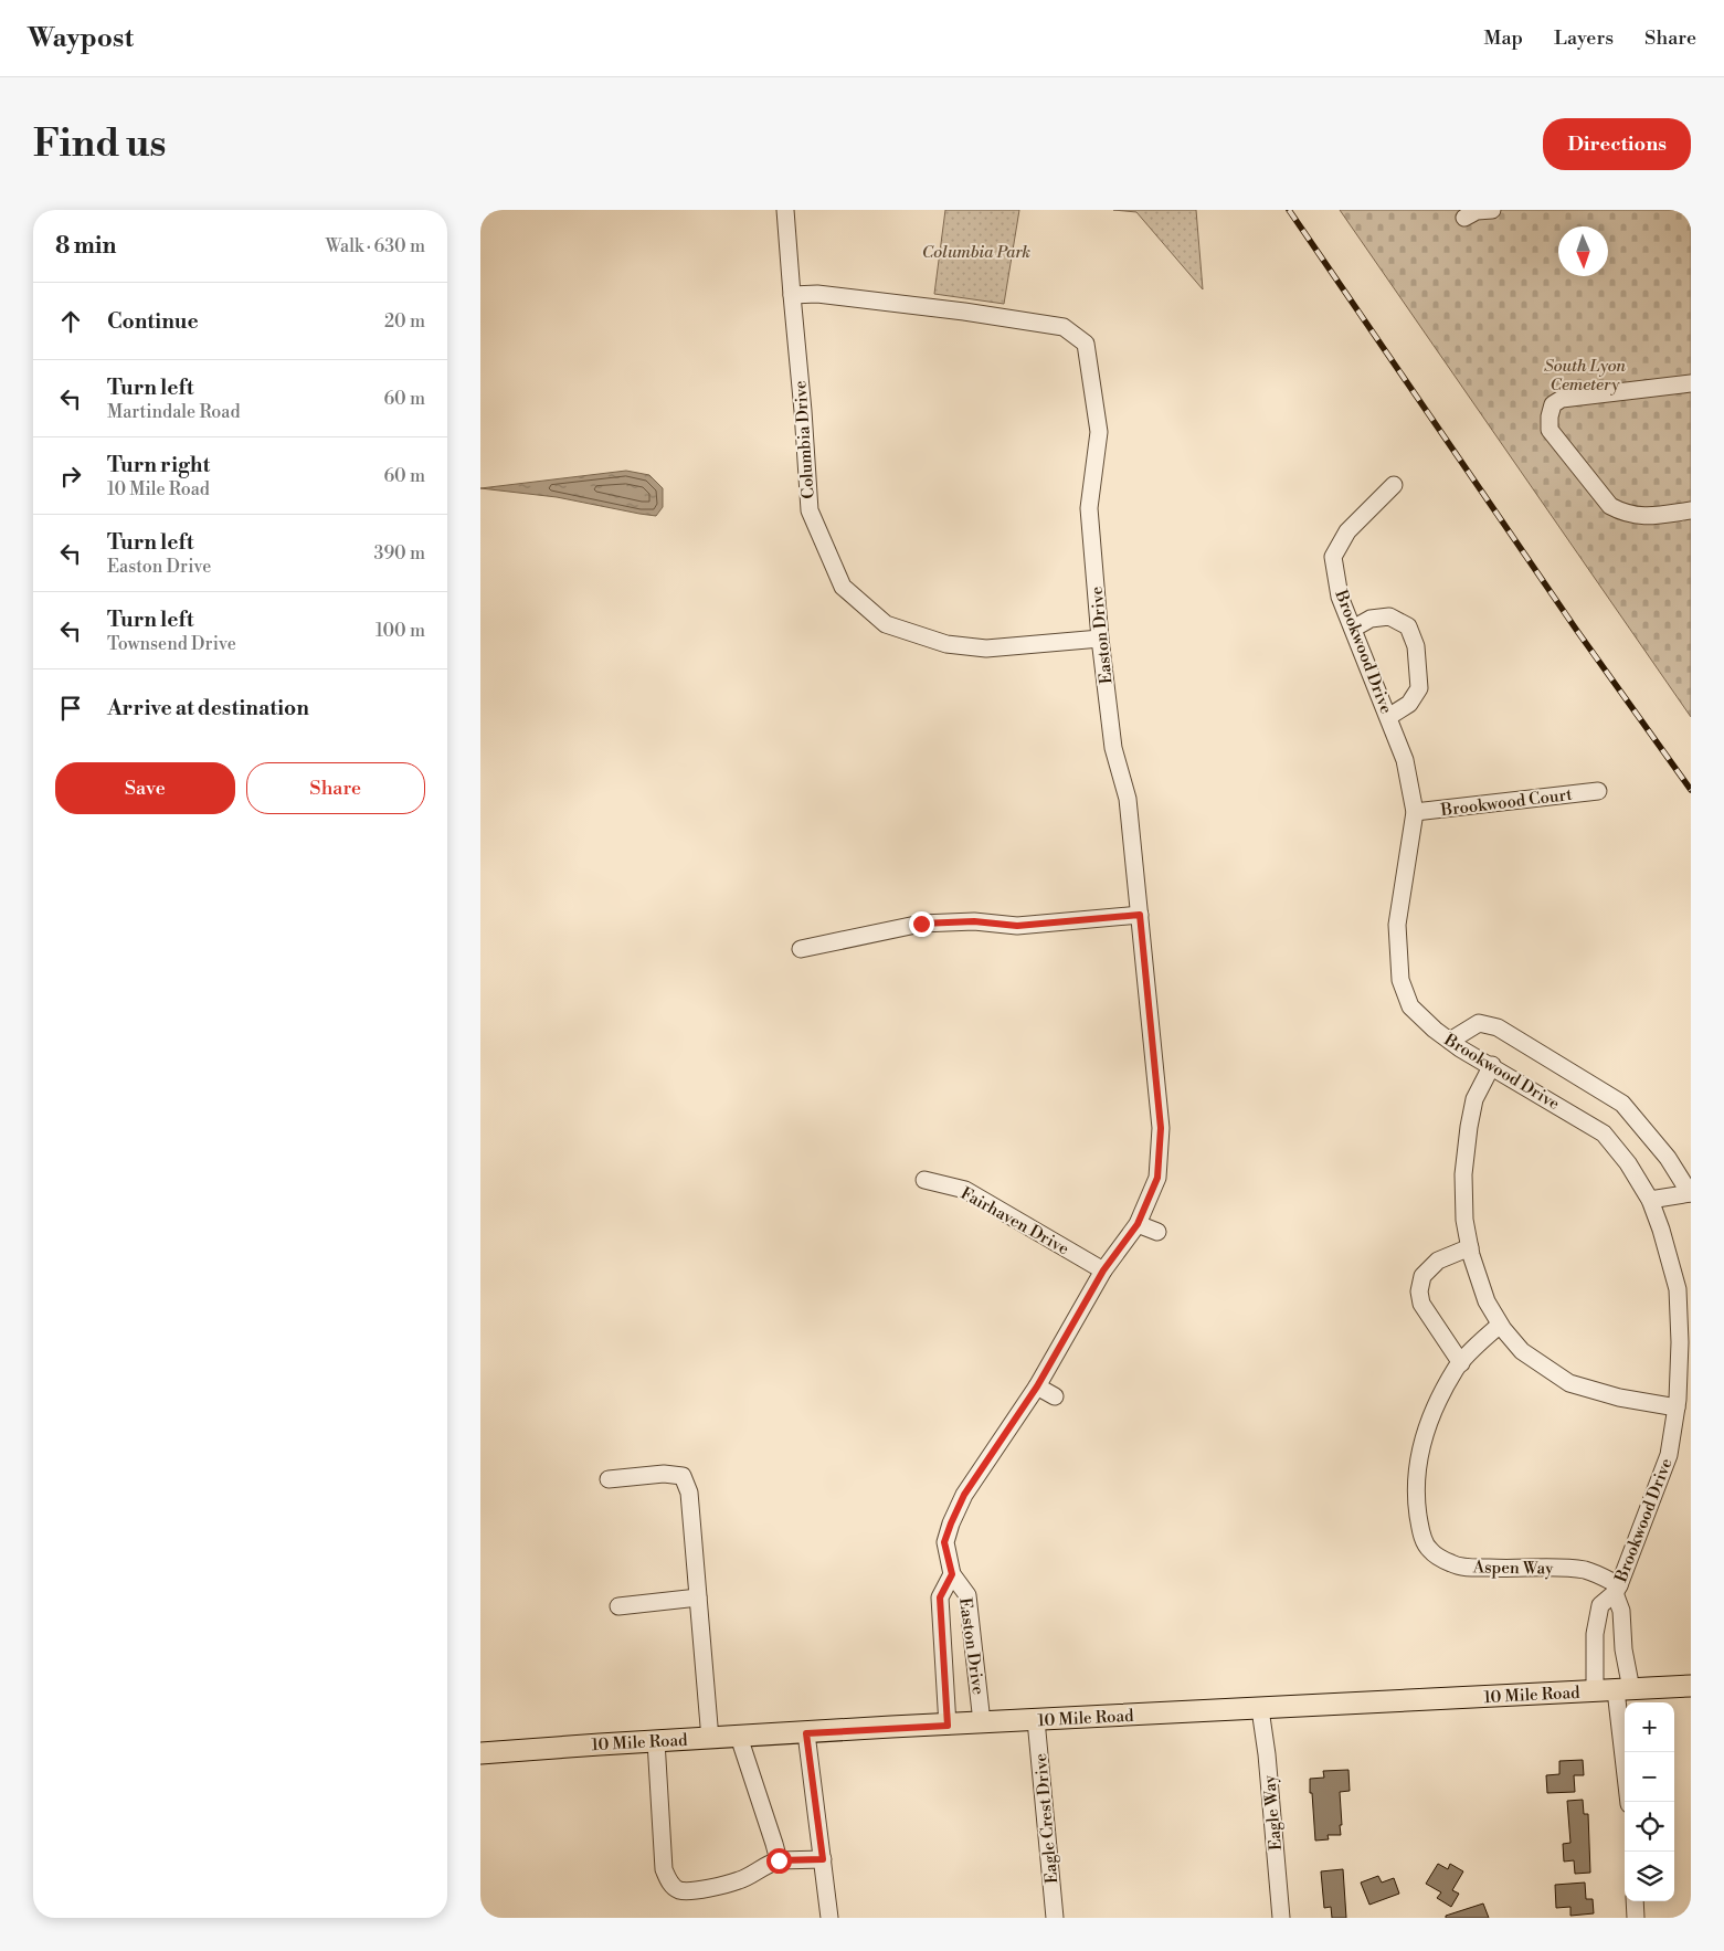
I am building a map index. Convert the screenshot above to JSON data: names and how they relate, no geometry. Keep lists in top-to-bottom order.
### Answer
{
  "streets": {
    "main road": ["10 Mile Road"],
    "street": [
      "Columbia Drive",
      "Easton Drive",
      "Brookwood Drive",
      "Brookwood Court",
      "Fairhaven Drive",
      "Aspen Way",
      "Eagle Way",
      "Eagle Crest Drive"
    ]
  },
  "crossings": [
    ["Columbia Drive", "Easton Drive"],
    ["Easton Drive", "Fairhaven Drive"],
    ["Easton Drive", "10 Mile Road"],
    ["Brookwood Drive", "Brookwood Court"],
    ["Brookwood Drive", "Aspen Way"],
    ["Brookwood Drive", "10 Mile Road"],
    ["10 Mile Road", "Eagle Way"],
    ["10 Mile Road", "Eagle Crest Drive"]
  ],
  "parks": ["Columbia Park", "South Lyon Cemetery"],
  "north": "bottom",
  "page": {
    "header": "Waypost",
    "nav": ["Map", "Layers", "Share"],
    "buttons": [
      "Directions",
      ["Save", "Share"]
    ],
    "title": "Find us",
    "heading": ["8 min", "Walk · 630 m"],
    "list": [
      ["Continue", "20 m"],
      ["Turn left", "Martindale Road", "60 m"],
      ["Turn right", "10 Mile Road", "60 m"],
      ["Turn left", "Easton Drive", "390 m"],
      ["Turn left", "Townsend Drive", "100 m"],
      "Arrive at destination"
    ],
    "map_buttons": ["+", "−"]
  }
}
